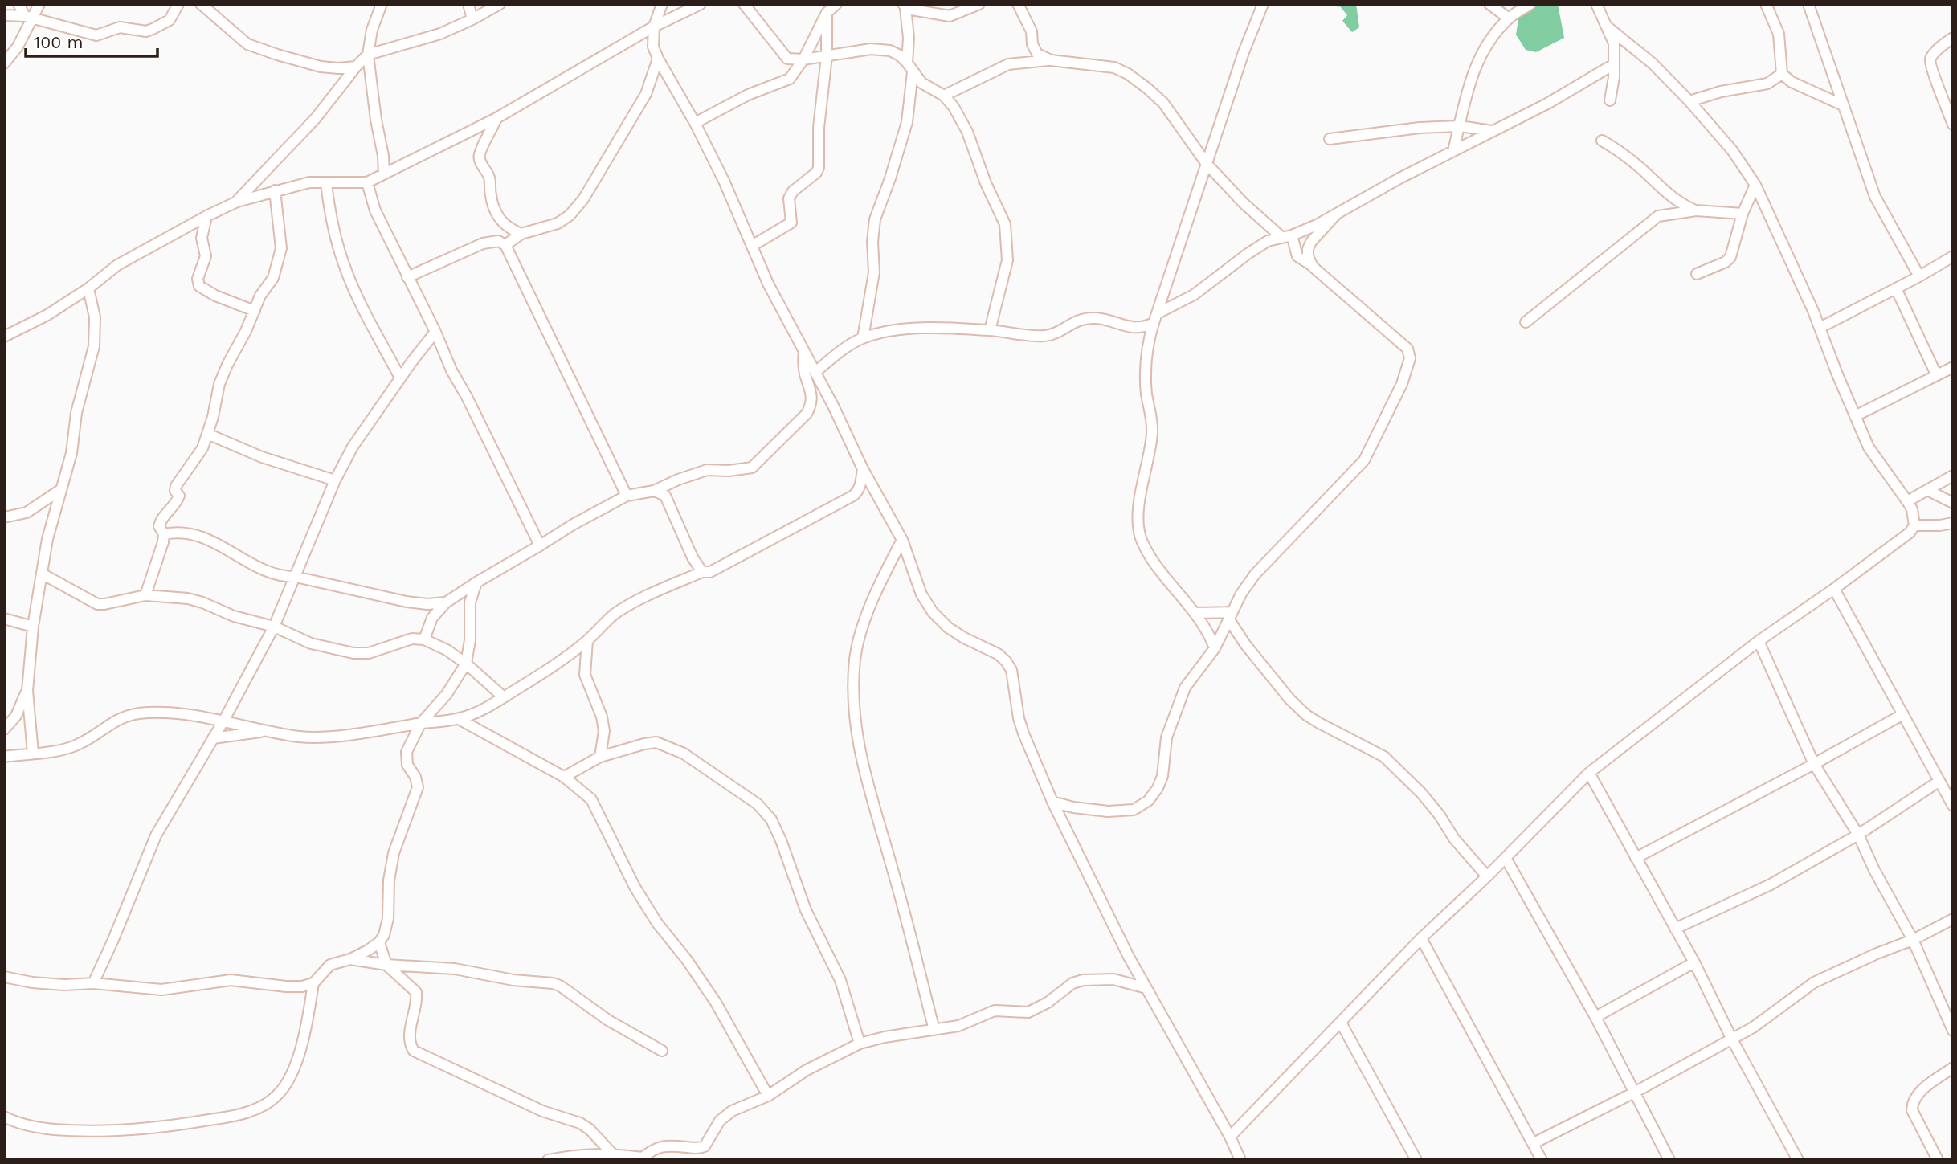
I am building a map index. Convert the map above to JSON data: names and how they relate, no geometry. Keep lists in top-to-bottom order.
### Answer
{
  "scale_bar": "100 m"
}
